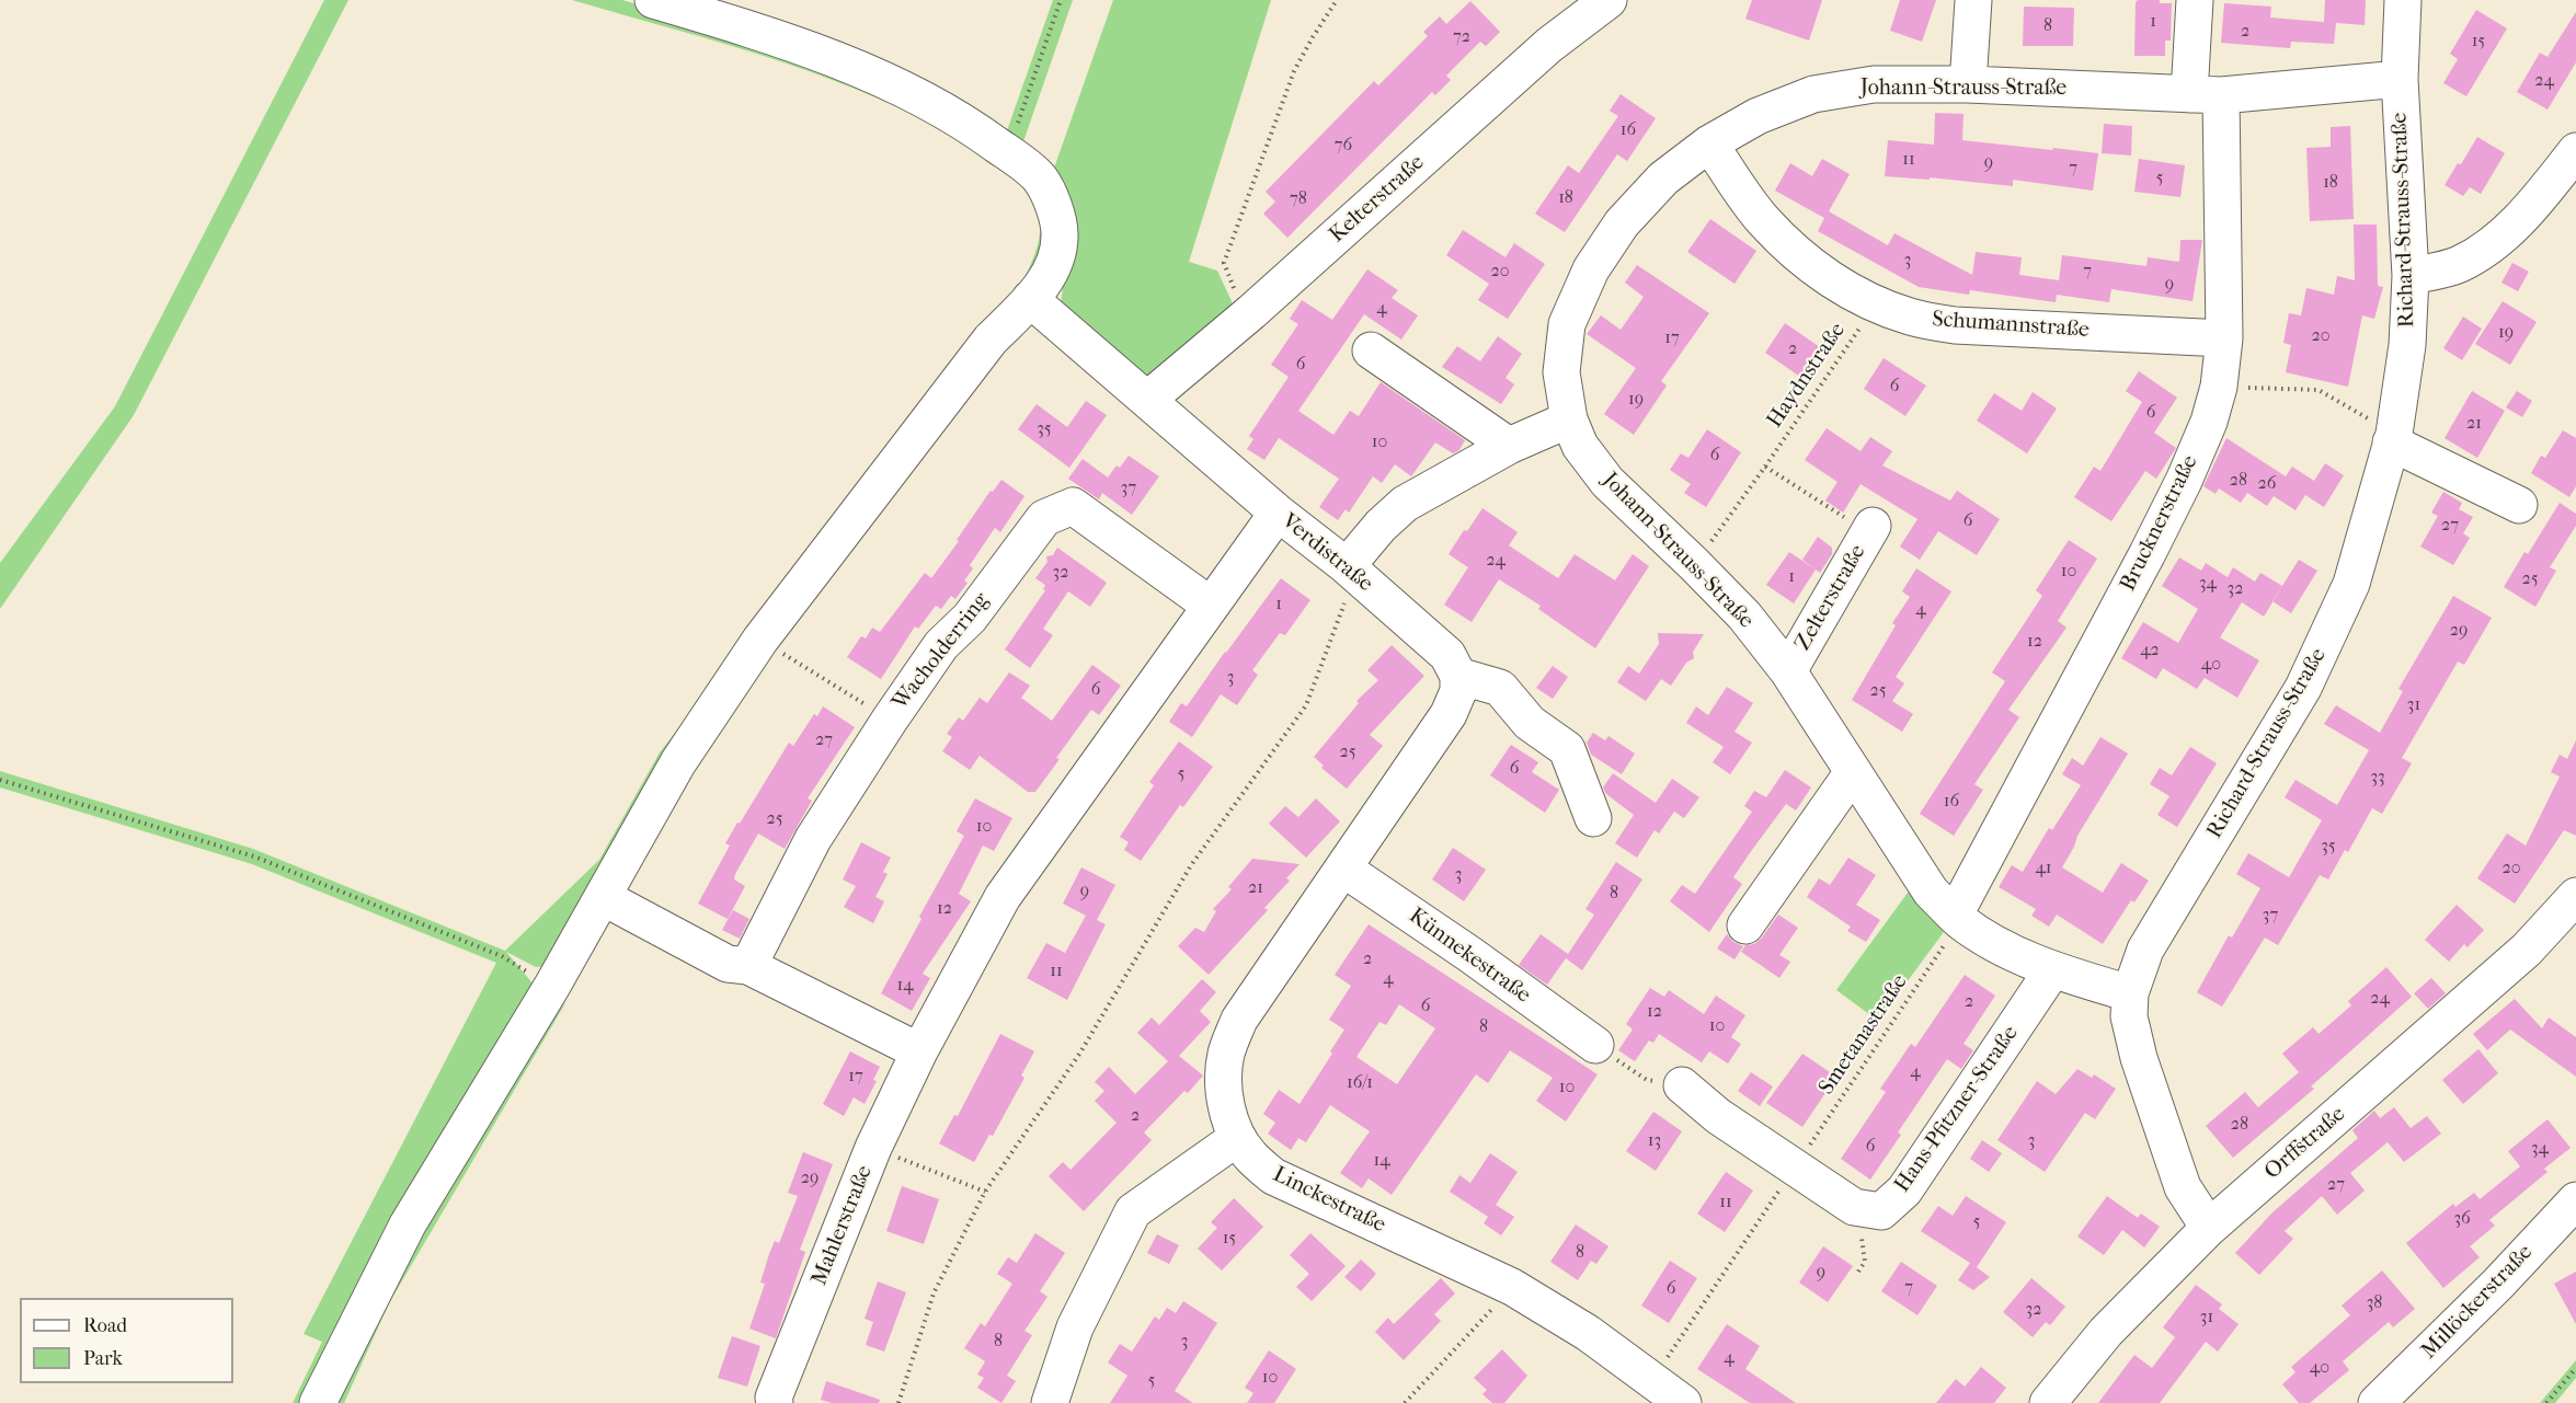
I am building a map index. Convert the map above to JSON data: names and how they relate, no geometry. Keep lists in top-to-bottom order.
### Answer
{
  "streets": {
    "street": [
      "Johann-Strauss-Straße",
      "Kelterstraße",
      "Richard-Strauss-Straße",
      "Schumannstraße",
      "Brucknerstraße",
      "Verdistraße",
      "Zelterstraße",
      "Wacholderring",
      "Künnekestraße",
      "Hans-Pfitzner-Straße",
      "Orffstraße",
      "Linckestraße",
      "Mahlerstraße",
      "Millöckerstraße"
    ],
    "path": ["Haydnstraße", "Smetanastraße"]
  },
  "crossings": [
    ["Johann-Strauss-Straße", "Richard-Strauss-Straße"],
    ["Johann-Strauss-Straße", "Schumannstraße"],
    ["Johann-Strauss-Straße", "Haydnstraße"],
    ["Johann-Strauss-Straße", "Brucknerstraße"],
    ["Johann-Strauss-Straße", "Zelterstraße"],
    ["Johann-Strauss-Straße", "Smetanastraße"],
    ["Johann-Strauss-Straße", "Hans-Pfitzner-Straße"],
    ["Kelterstraße", "Verdistraße"],
    ["Richard-Strauss-Straße", "Orffstraße"],
    ["Schumannstraße", "Haydnstraße"],
    ["Schumannstraße", "Brucknerstraße"],
    ["Brucknerstraße", "Smetanastraße"],
    ["Verdistraße", "Linckestraße"],
    ["Künnekestraße", "Linckestraße"],
    ["Smetanastraße", "Hans-Pfitzner-Straße"],
    ["Smetanastraße", "Linckestraße"]
  ],
  "house_numbers": [
    "1",
    "8",
    "2",
    "72",
    "15",
    "24",
    "16",
    "76",
    "11",
    "9",
    "7",
    "5",
    "18",
    "18",
    "78",
    "3",
    "20",
    "7",
    "9",
    "4",
    "19",
    "20",
    "17",
    "2",
    "6",
    "6",
    "19",
    "6",
    "21",
    "35",
    "10",
    "6",
    "28",
    "26",
    "37",
    "6",
    "27",
    "24",
    "10",
    "32",
    "1",
    "25",
    "34",
    "32",
    "1",
    "4",
    "29",
    "12",
    "42",
    "40",
    "3",
    "6",
    "25",
    "31",
    "27",
    "25",
    "6",
    "5",
    "33",
    "16",
    "25",
    "10",
    "35",
    "41",
    "20",
    "3",
    "21",
    "9",
    "8",
    "12",
    "37",
    "2",
    "11",
    "4",
    "14",
    "24",
    "2",
    "6",
    "12",
    "10",
    "8",
    "4",
    "17",
    "16/1",
    "10",
    "2",
    "28",
    "13",
    "3",
    "6",
    "34",
    "14",
    "29",
    "27",
    "11",
    "36",
    "5",
    "15",
    "8",
    "9",
    "7",
    "6",
    "38",
    "32",
    "31",
    "8",
    "3",
    "4",
    "40",
    "10",
    "5"
  ],
  "legend": ["Road", "Park"]
}
